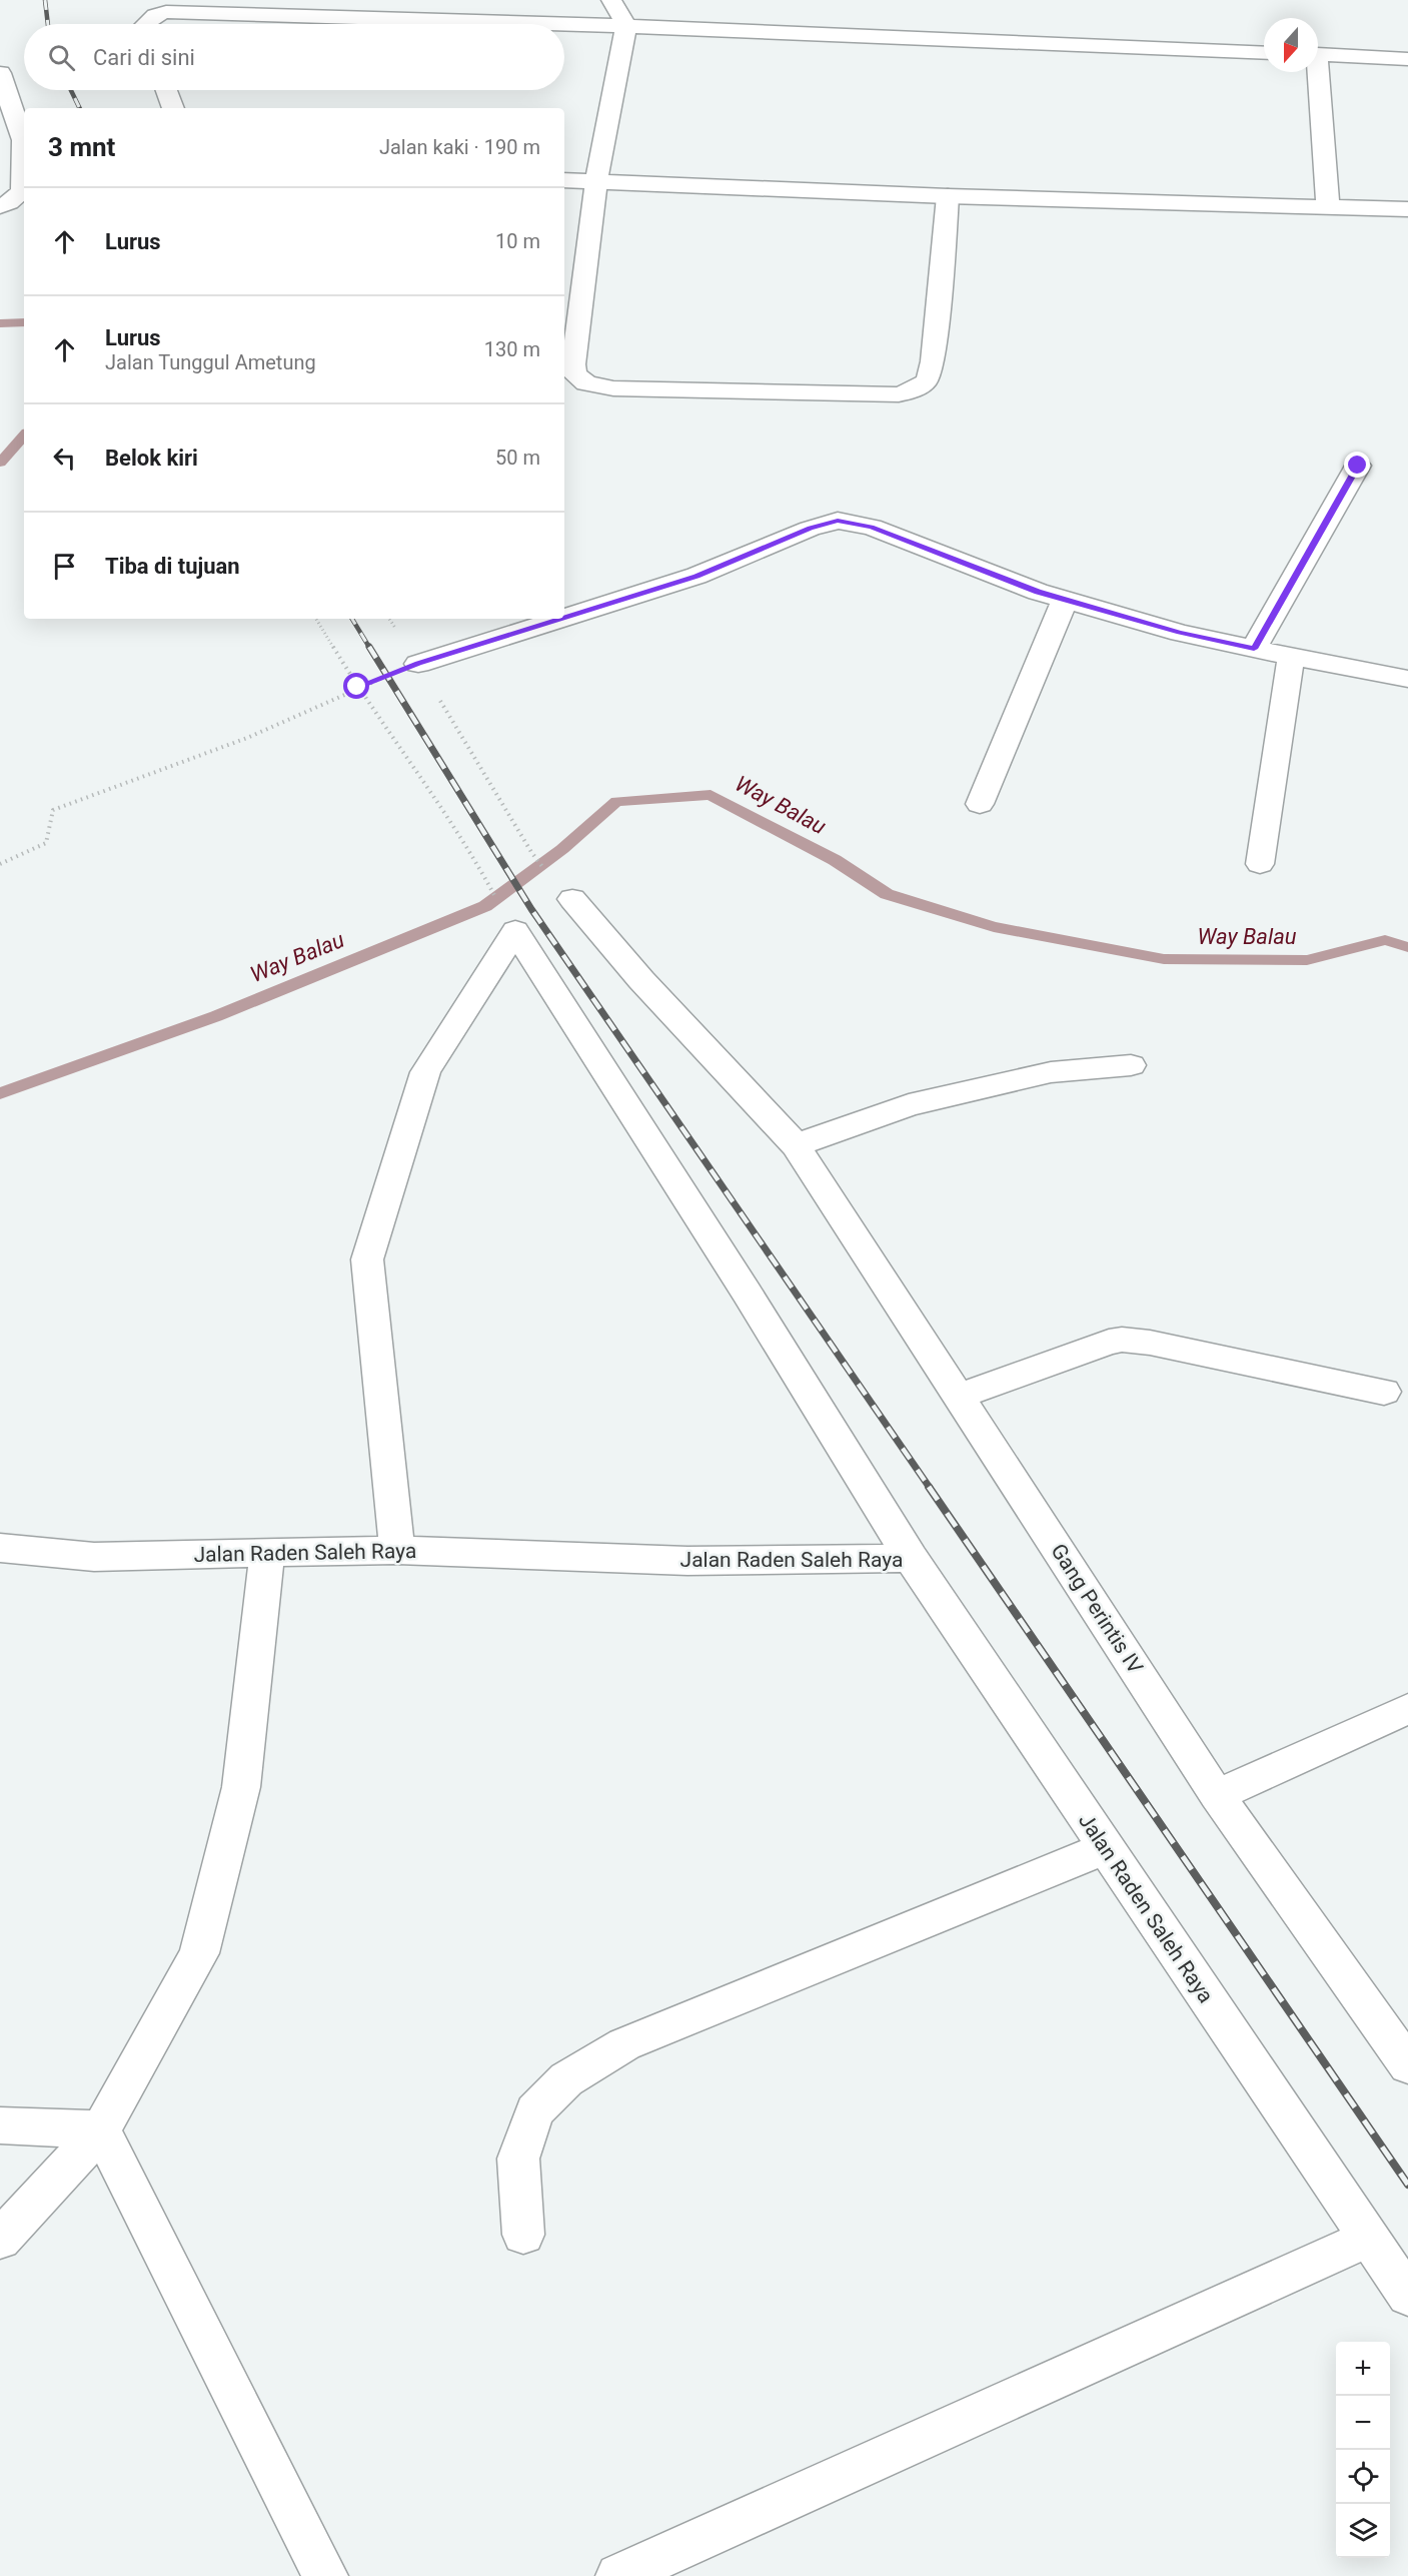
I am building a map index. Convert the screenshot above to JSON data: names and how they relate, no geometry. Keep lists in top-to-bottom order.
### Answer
{
  "streets": {
    "street": ["Jalan Raden Saleh Raya", "Gang Perintis IV"]
  },
  "water": ["Way Balau"],
  "north": "bottom",
  "page": {
    "search": "Cari di sini",
    "heading": ["3 mnt", "Jalan kaki · 190 m"],
    "list": [
      ["Lurus", "10 m"],
      ["Lurus", "Jalan Tunggul Ametung", "130 m"],
      ["Belok kiri", "50 m"],
      "Tiba di tujuan"
    ],
    "map_buttons": ["+", "−"]
  }
}
